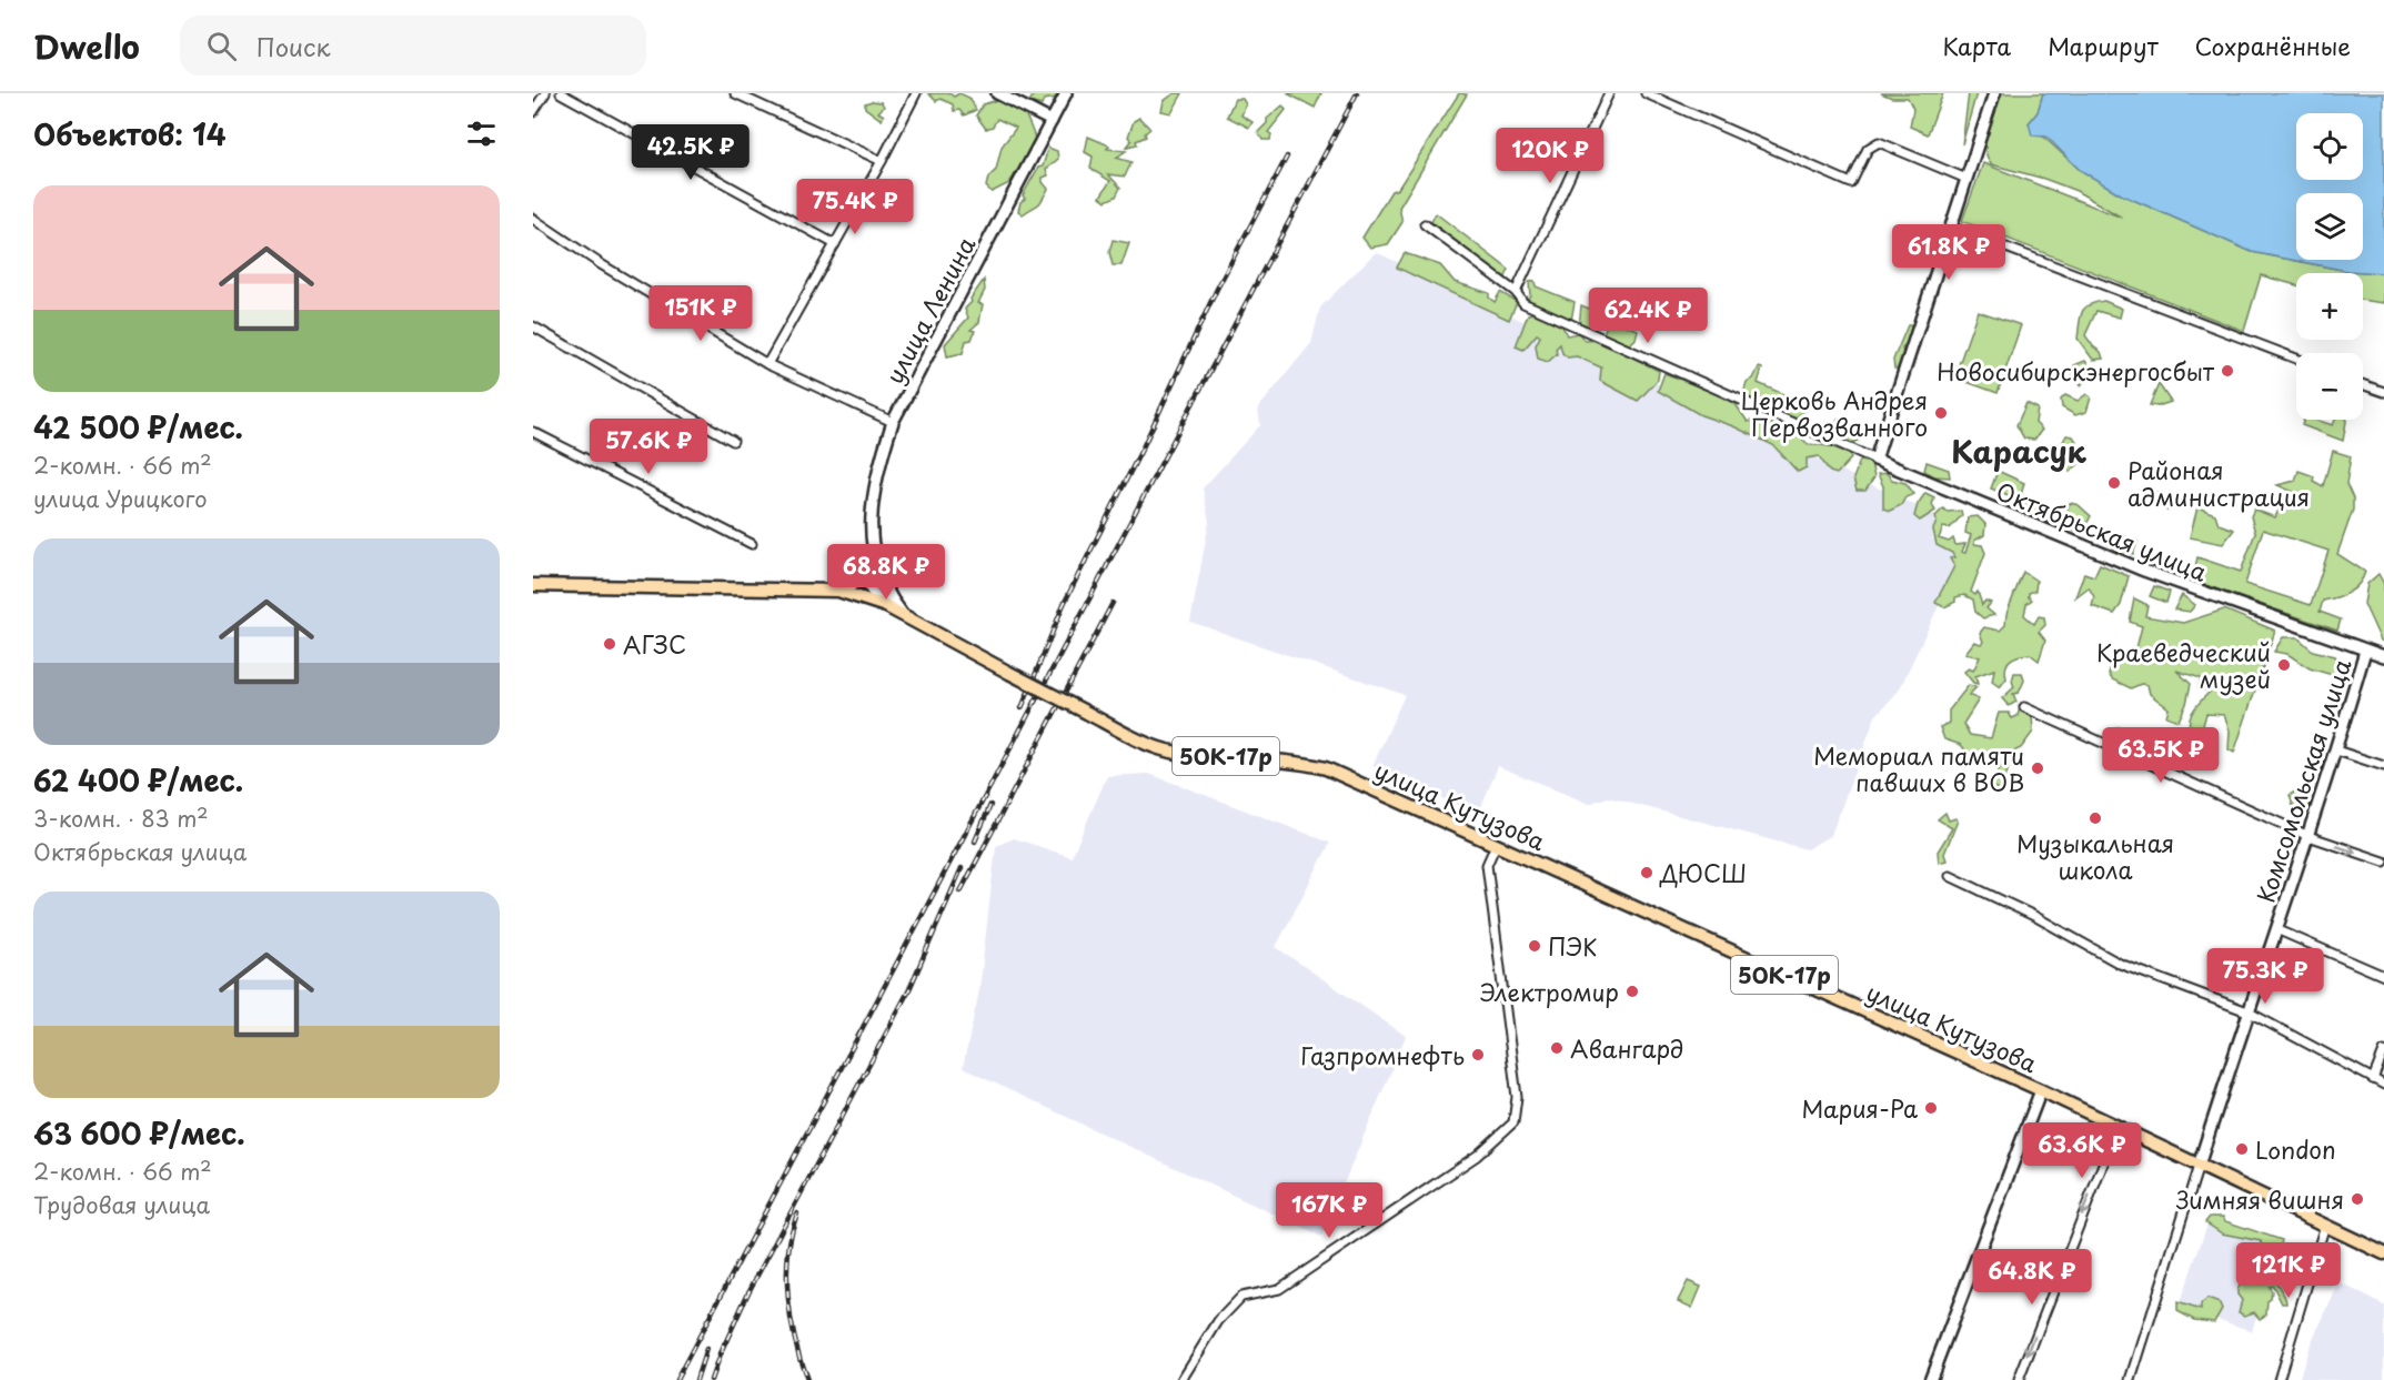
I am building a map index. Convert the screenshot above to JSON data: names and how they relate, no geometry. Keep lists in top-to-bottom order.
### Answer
{
  "streets": {
    "main road": ["50К-17р", "улица Кутузова"],
    "street": ["улица Ленина", "Октябрьская улица", "Комсомольская улица"]
  },
  "crossings": [
    ["улица Ленина", "50К-17р"],
    ["улица Ленина", "улица Кутузова"],
    ["Октябрьская улица", "Комсомольская улица"],
    ["50К-17р", "улица Кутузова"],
    ["Комсомольская улица", "улица Кутузова"]
  ],
  "districts": ["Карасук"],
  "places": [
    "Новосибирскэнергосбыт",
    "Церковь Андрея Первозванного",
    "Районая администрация",
    "АГЗС",
    "Краеведческий музей",
    "Мемориал памяти павших в ВОВ",
    "Музыкальная школа",
    "ДЮСШ",
    "ПЭК",
    "Электромир",
    "Авангард",
    "Газпромнефть",
    "Мария-Ра",
    "London",
    "Зимняя вишня"
  ],
  "page": {
    "header": "Dwello",
    "search": "Поиск",
    "nav": ["Карта", "Маршрут", "Сохранённые"],
    "heading": "Объектов: 14",
    "map_buttons": ["+", "−"],
    "price": [
      "42.5K ₽",
      "120K ₽",
      "75.4K ₽",
      "61.8K ₽",
      "151K ₽",
      "62.4K ₽",
      "57.6K ₽",
      "68.8K ₽",
      "63.5K ₽",
      "75.3K ₽",
      "63.6K ₽",
      "167K ₽",
      "121K ₽",
      "64.8K ₽"
    ],
    "list": [
      {
        "name": "42 500 ₽/мес.",
        "note": "2-комн. · 66 m² · улица Урицкого"
      },
      {
        "name": "62 400 ₽/мес.",
        "note": "3-комн. · 83 m² · Октябрьская улица"
      },
      {
        "name": "63 600 ₽/мес.",
        "note": "2-комн. · 66 m² · Трудовая улица"
      }
    ]
  }
}
